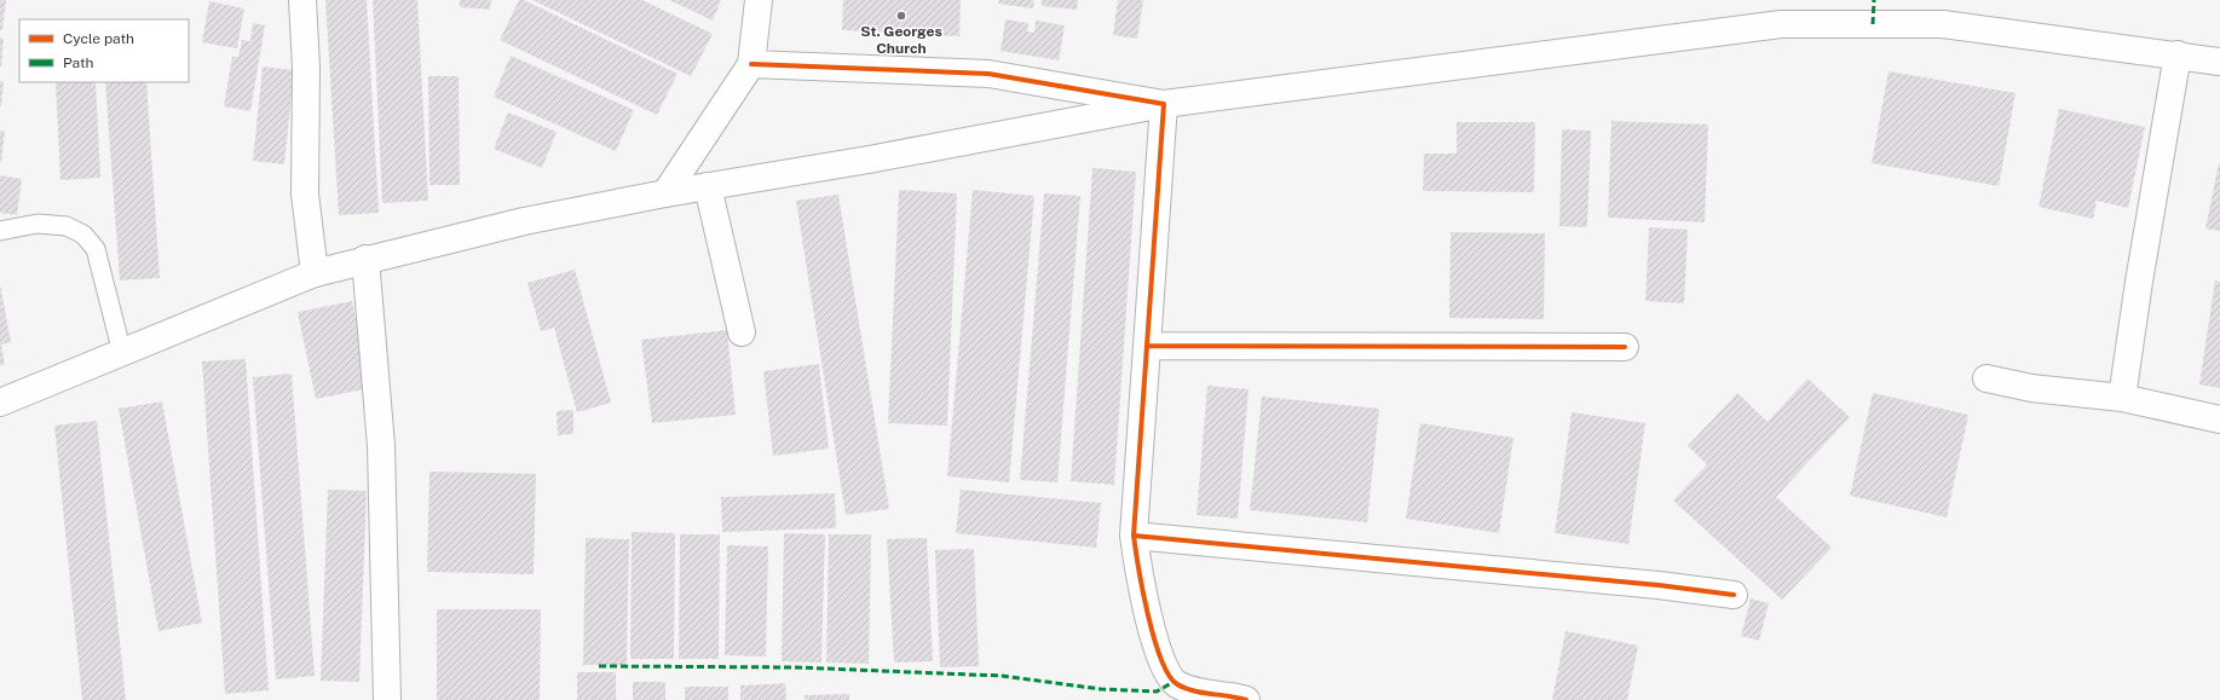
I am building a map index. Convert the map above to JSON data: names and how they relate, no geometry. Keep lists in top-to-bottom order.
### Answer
{
  "places": ["St. Georges Church"],
  "legend": ["Cycle path", "Path"]
}
